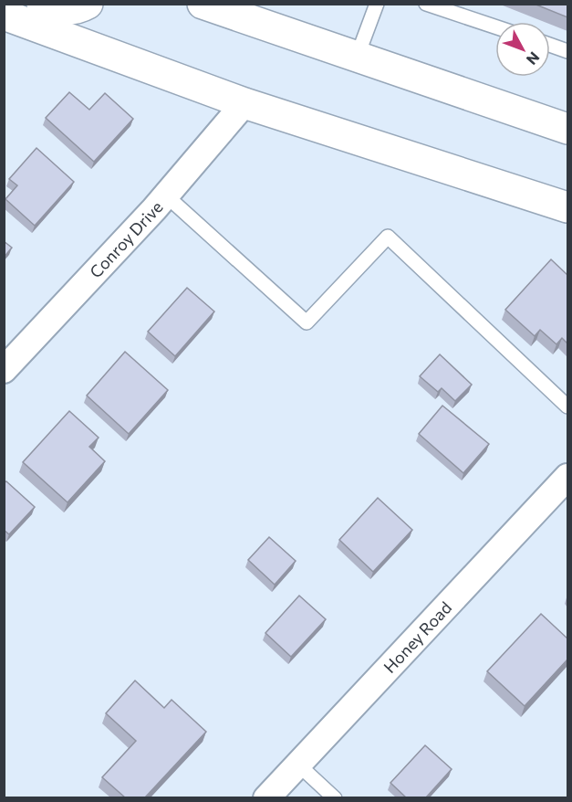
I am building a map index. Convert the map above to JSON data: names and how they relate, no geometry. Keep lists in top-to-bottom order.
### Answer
{
  "streets": {
    "street": ["Conroy Drive", "Honey Road"]
  },
  "north": "bottom right"
}
